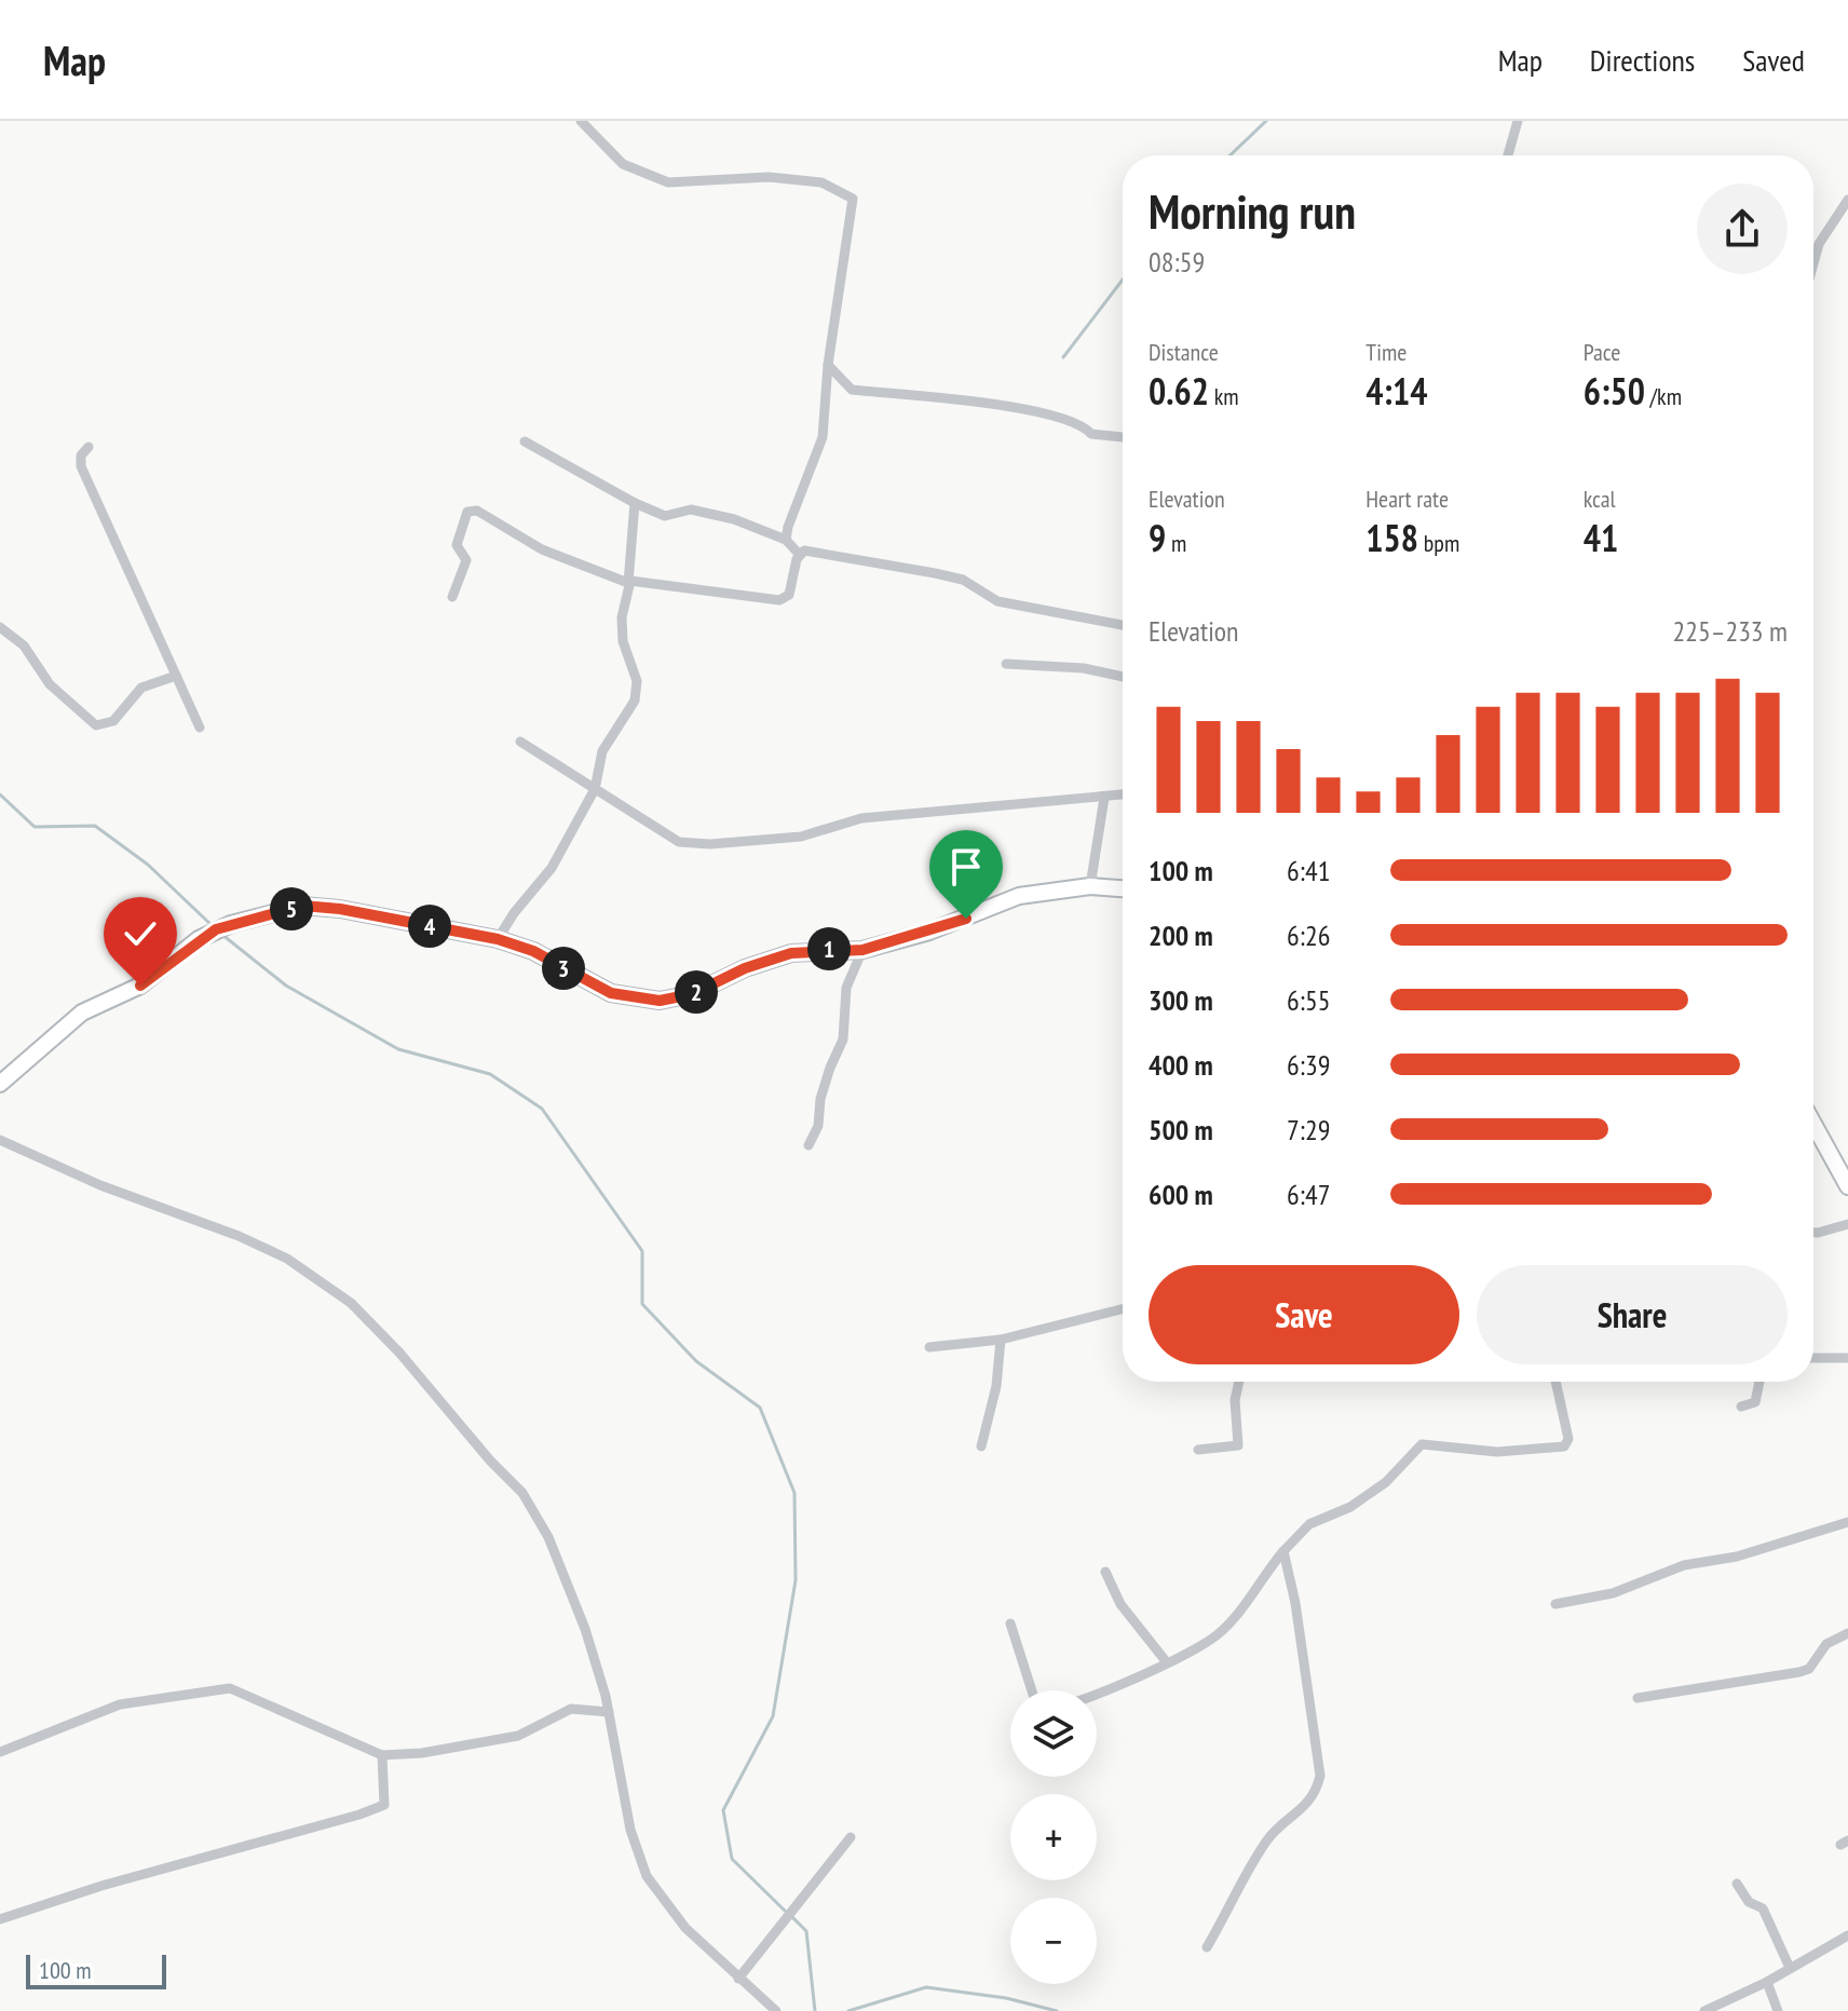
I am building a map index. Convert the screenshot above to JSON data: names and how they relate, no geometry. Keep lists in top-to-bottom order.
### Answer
{
  "scale_bar": "100 m",
  "page": {
    "header": "Map",
    "nav": ["Map", "Directions", "Saved"],
    "heading": ["Morning run", "08:59"],
    "stats": [
      ["Distance", "0.62 km"],
      ["Time", "4:14"],
      ["Pace", "6:50 /km"],
      ["Elevation", "9 m"],
      ["Heart rate", "158 bpm"],
      ["kcal", "41"]
    ],
    "chart": ["Elevation", "225–233 m"],
    "list": [
      {
        "name": "100 m",
        "note": "6:41"
      },
      {
        "name": "200 m",
        "note": "6:26"
      },
      {
        "name": "300 m",
        "note": "6:55"
      },
      {
        "name": "400 m",
        "note": "6:39"
      },
      {
        "name": "500 m",
        "note": "7:29"
      },
      {
        "name": "600 m",
        "note": "6:47"
      }
    ],
    "pins": [
      "5",
      "4",
      "1",
      "3",
      "2"
    ],
    "buttons": ["Save", "Share"],
    "map_buttons": ["+", "−"],
    "scale": "100 m"
  }
}
